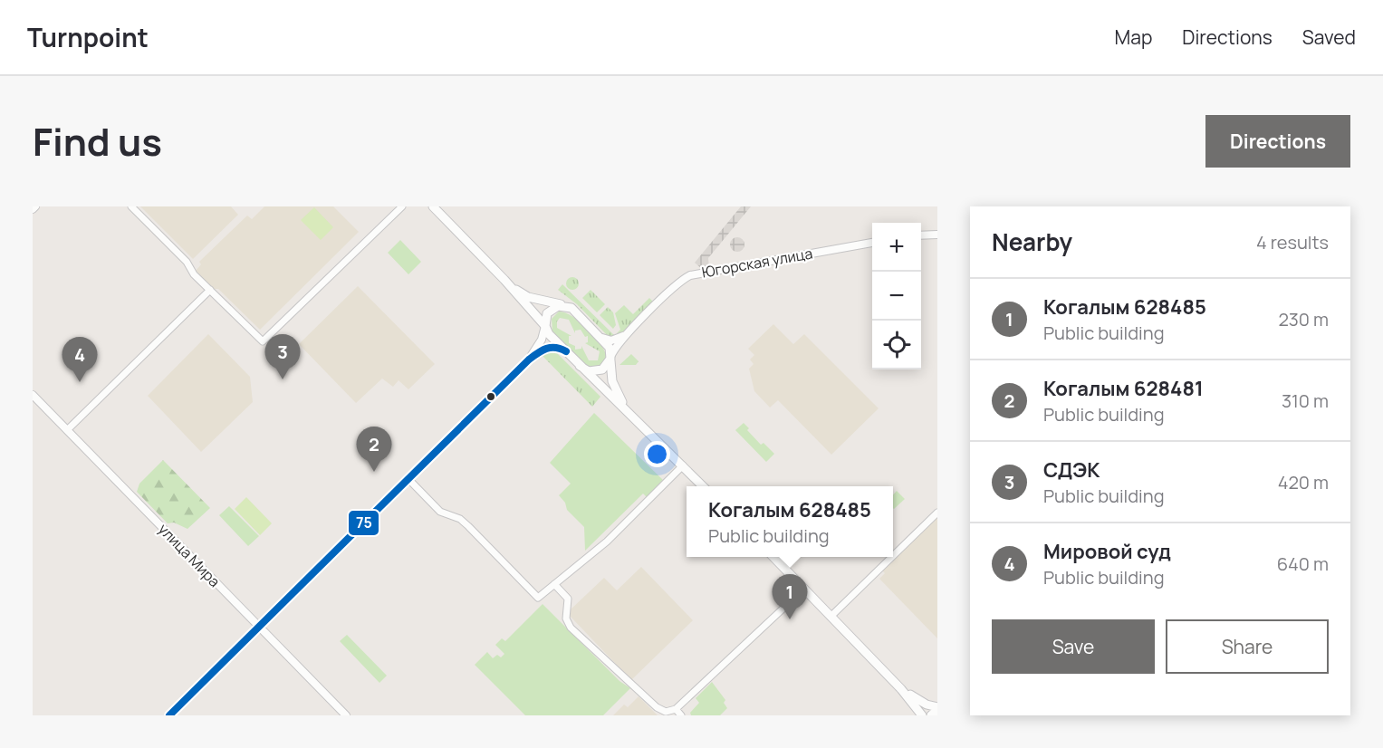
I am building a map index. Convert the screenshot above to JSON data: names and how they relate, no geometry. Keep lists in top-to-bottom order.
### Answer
{
  "streets": {
    "street": ["Югорская улица", "улица Мира"]
  },
  "lines": ["transit line 75"],
  "page": {
    "header": "Turnpoint",
    "nav": ["Map", "Directions", "Saved"],
    "title": "Find us",
    "buttons": [
      "Directions",
      ["Save", "Share"]
    ],
    "heading": ["Nearby", "4 results"],
    "map_buttons": ["+", "−"],
    "list": [
      {
        "mark": "1",
        "name": "Когалым 628485",
        "note": "Public building",
        "value": "230 m"
      },
      {
        "mark": "2",
        "name": "Когалым 628481",
        "note": "Public building",
        "value": "310 m"
      },
      {
        "mark": "3",
        "name": "СДЭК",
        "note": "Public building",
        "value": "420 m"
      },
      {
        "mark": "4",
        "name": "Мировой суд",
        "note": "Public building",
        "value": "640 m"
      }
    ],
    "pins": [
      "3",
      "4",
      "2",
      "1"
    ],
    "popup": ["Когалым 628485", "Public building"]
  }
}
